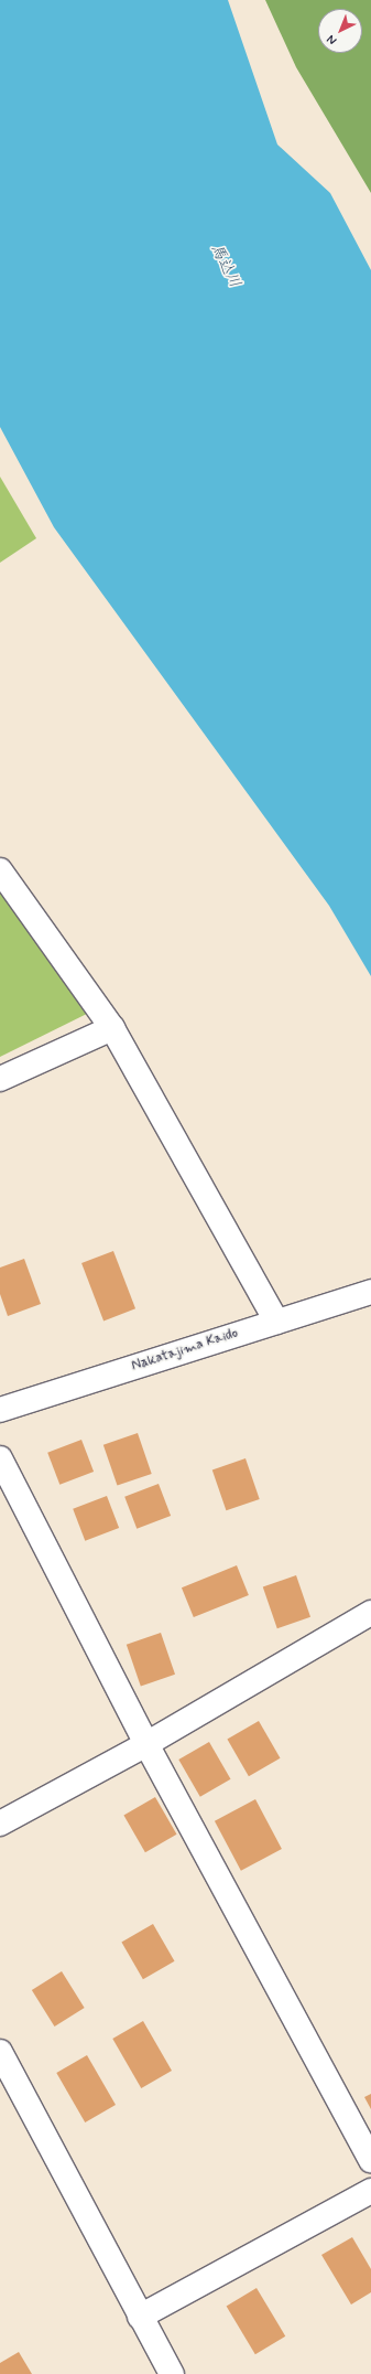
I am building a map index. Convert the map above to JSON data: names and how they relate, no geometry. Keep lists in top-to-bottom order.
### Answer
{
  "streets": {
    "street": ["Nakatajima Kaido"]
  },
  "water": ["馬込川"],
  "north": "bottom left"
}
